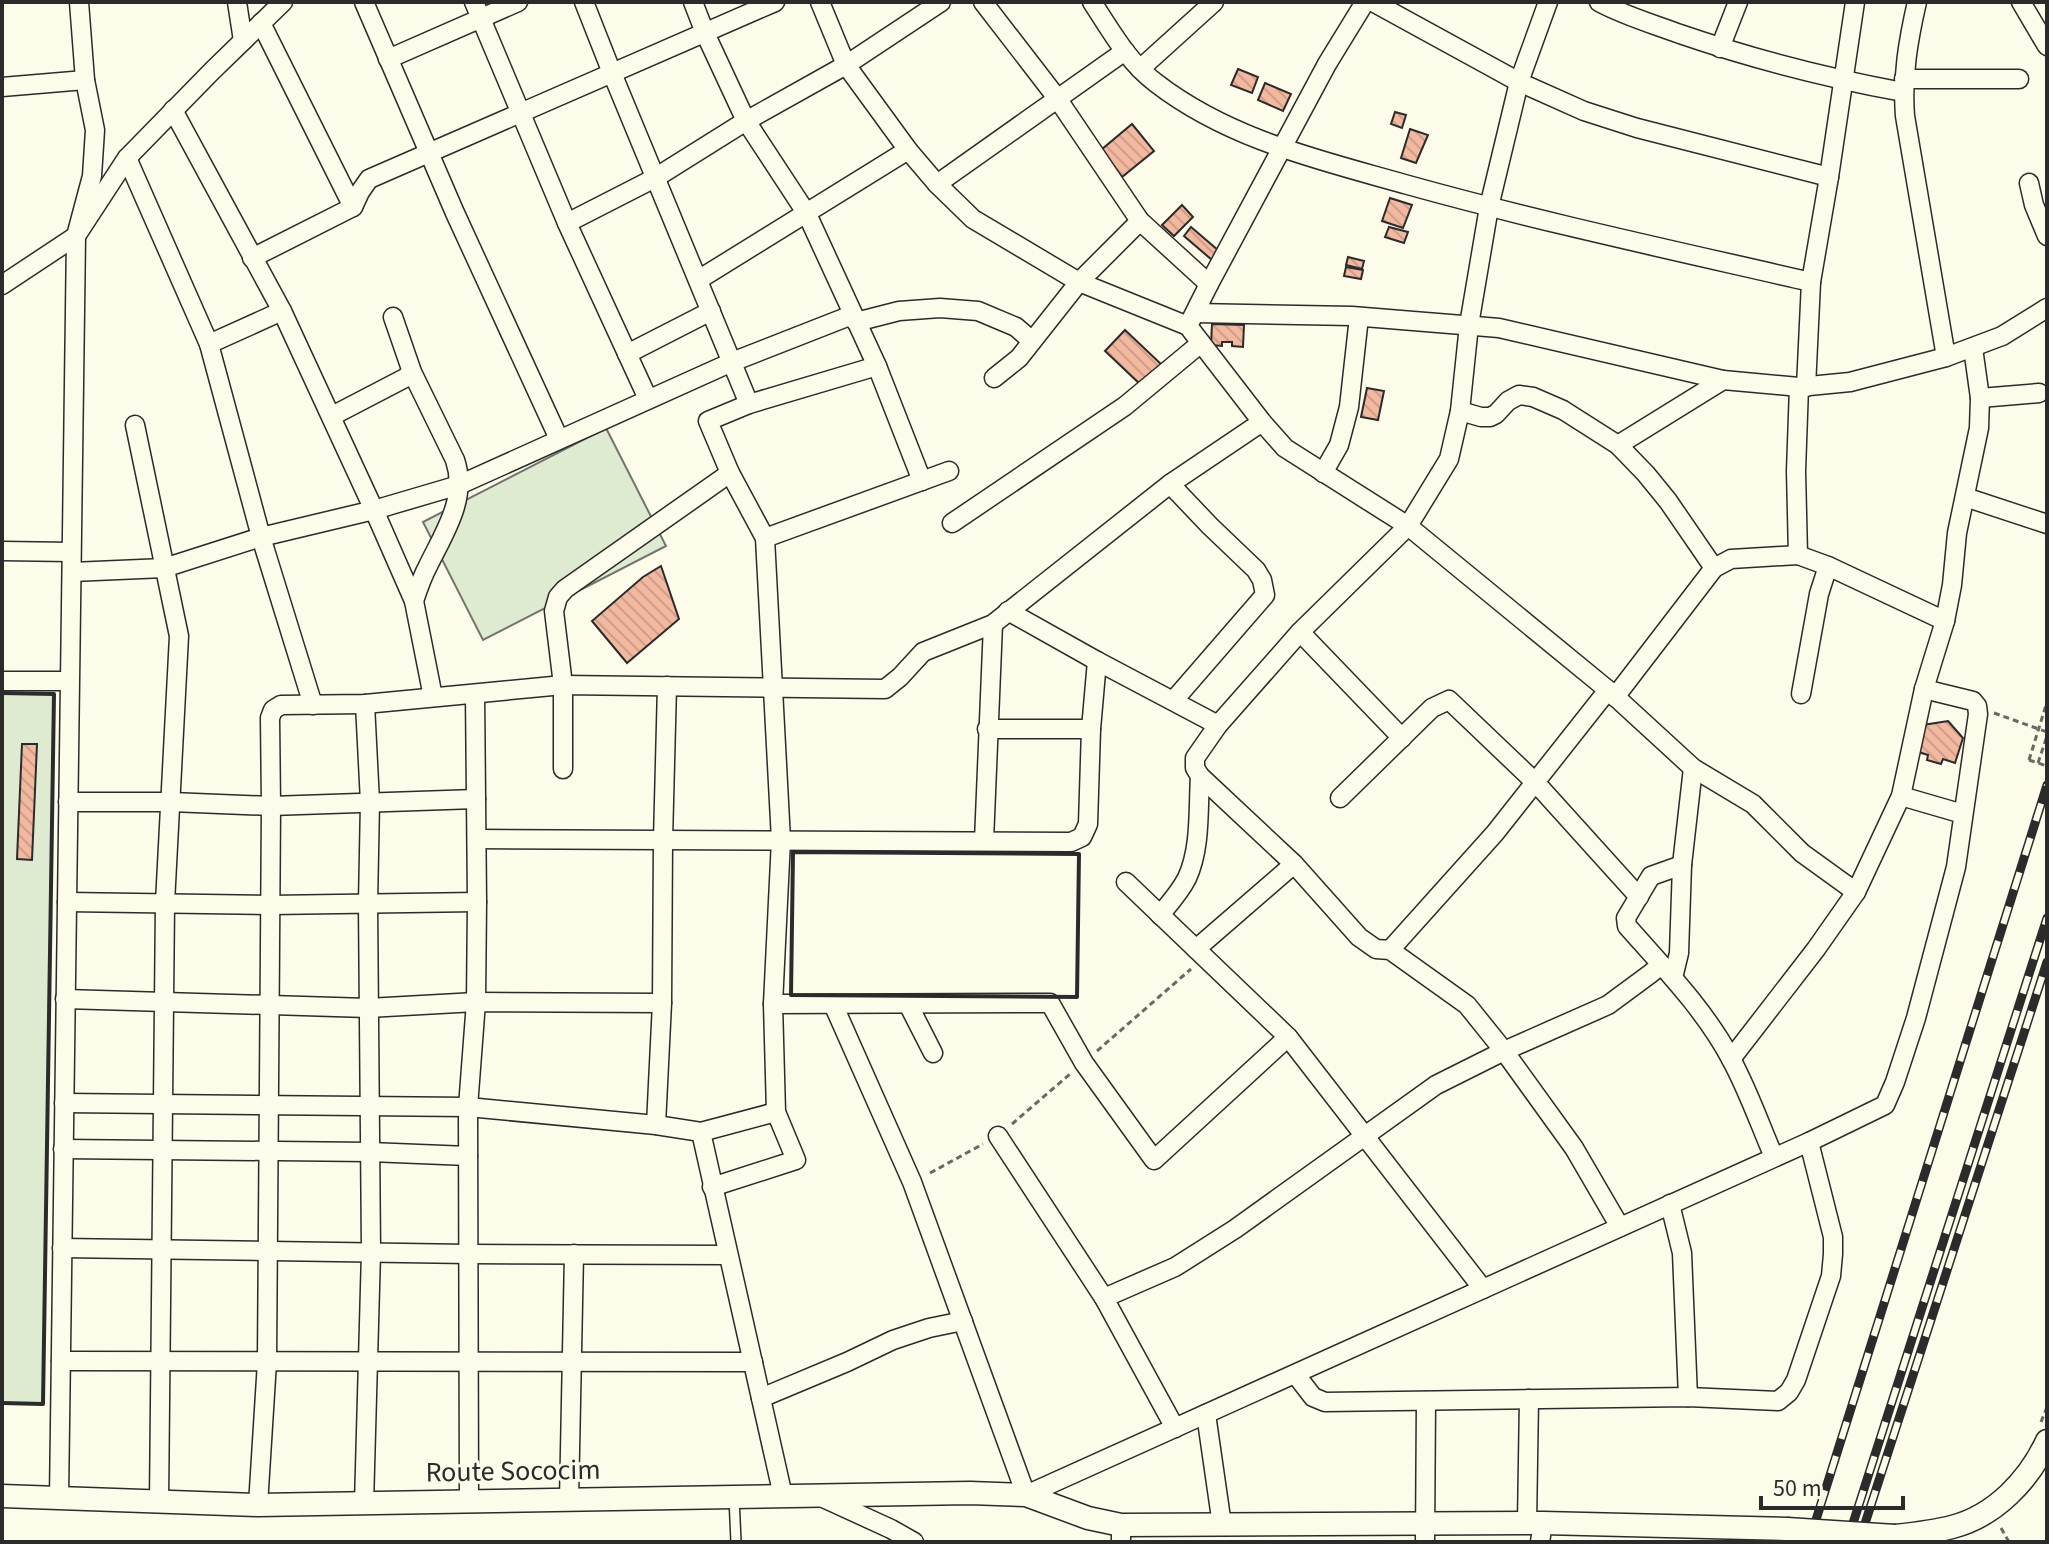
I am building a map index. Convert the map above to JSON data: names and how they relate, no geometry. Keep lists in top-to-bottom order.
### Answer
{
  "streets": {
    "street": ["Route Sococim"]
  },
  "scale_bar": "50 m"
}
